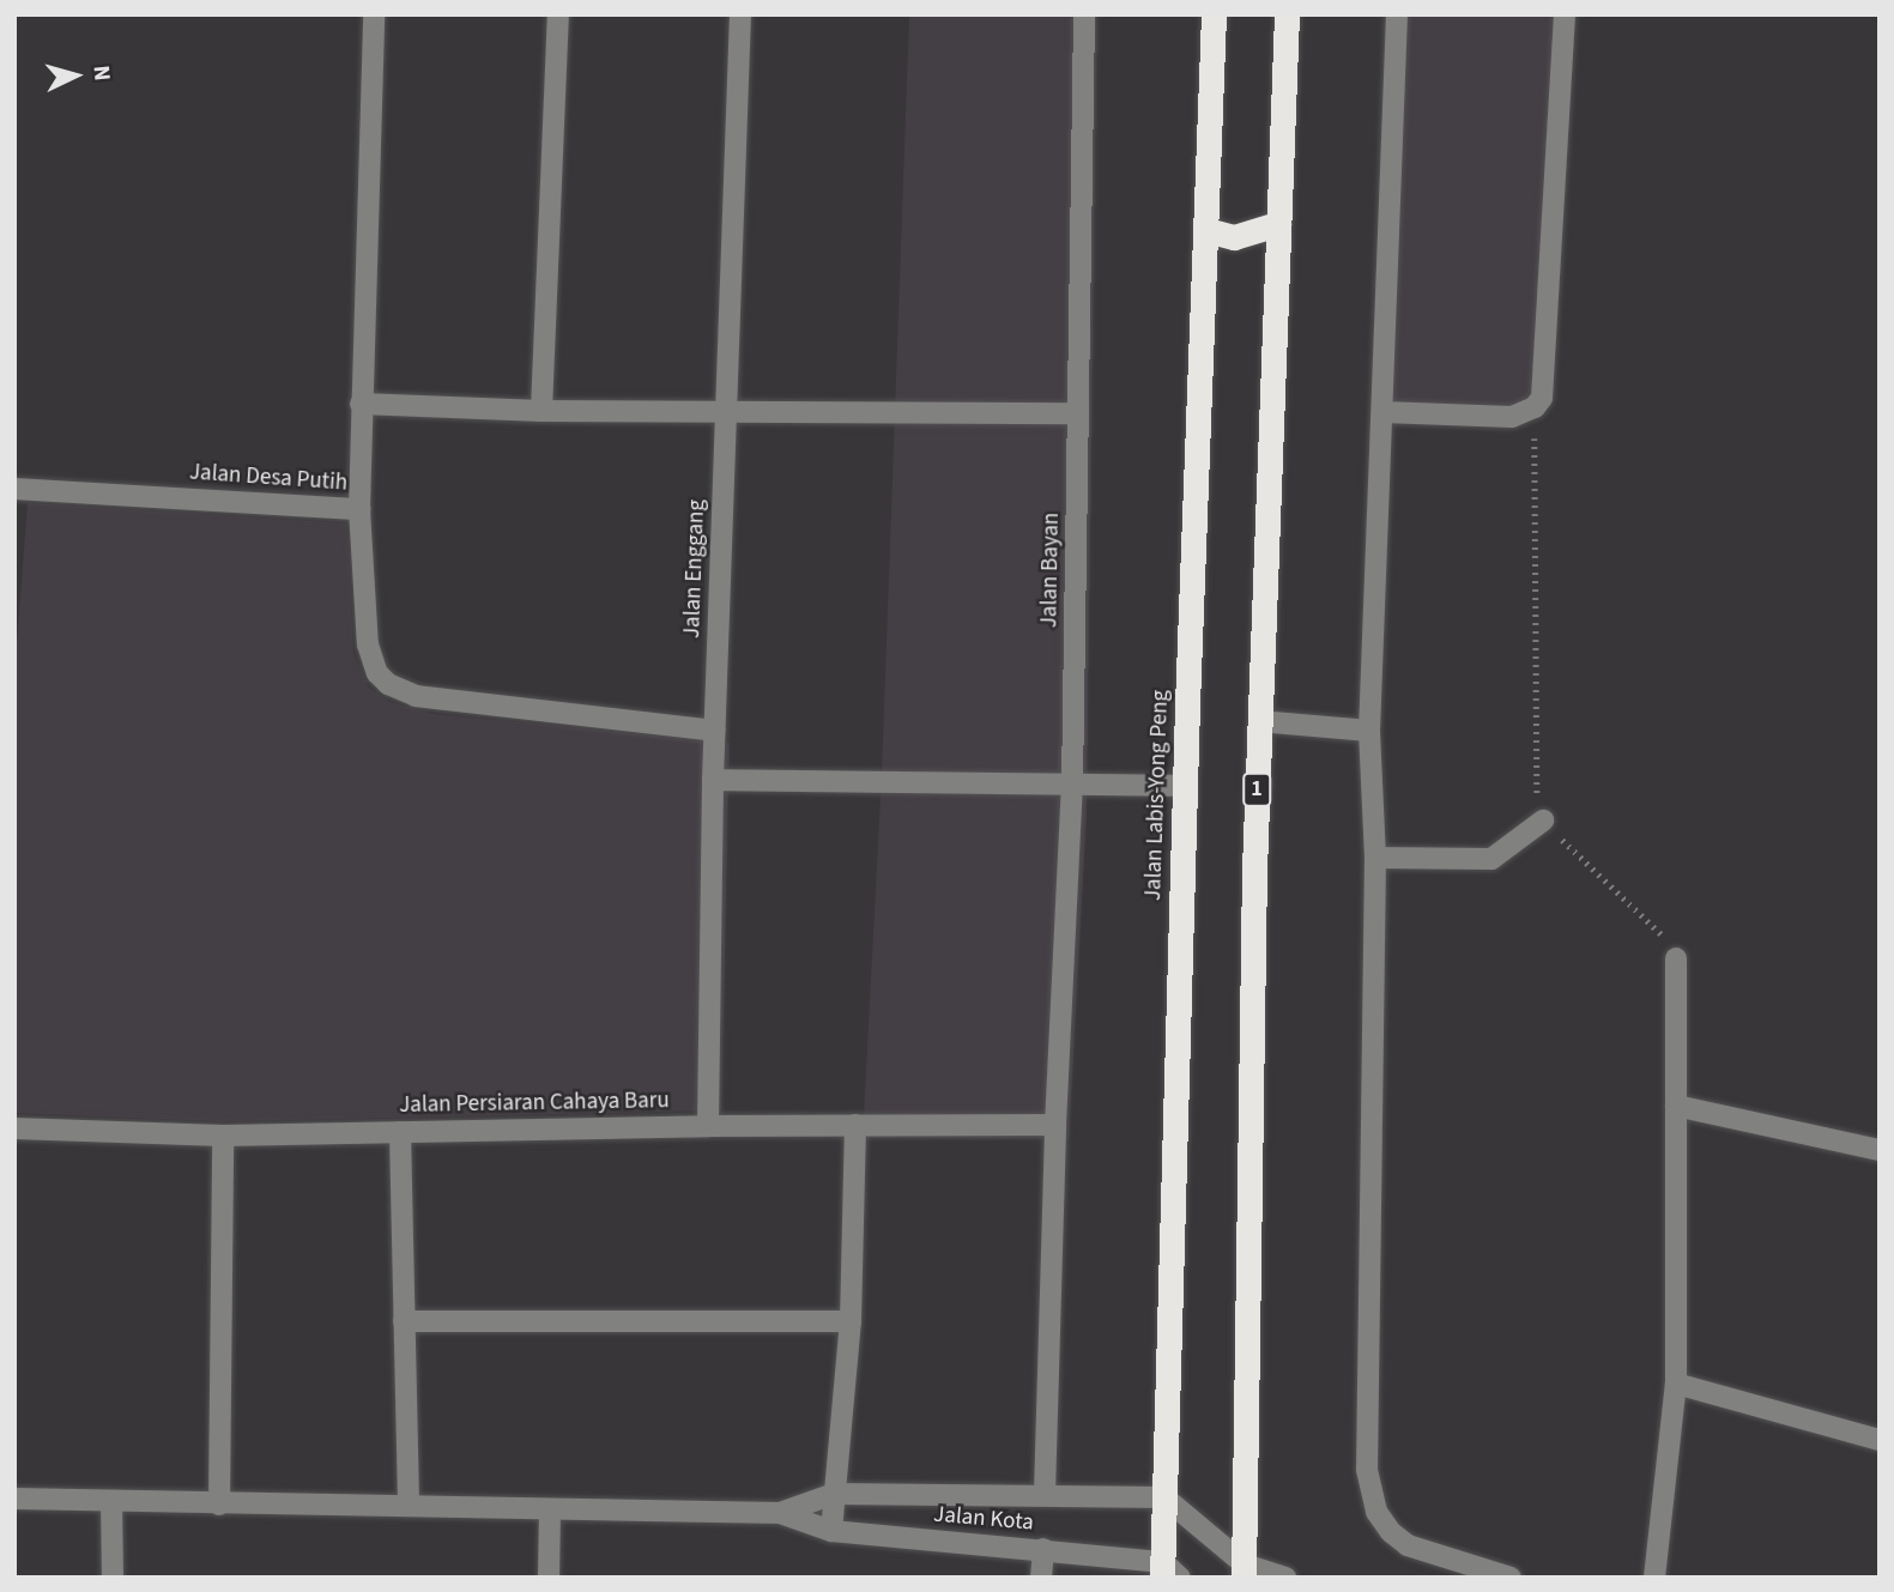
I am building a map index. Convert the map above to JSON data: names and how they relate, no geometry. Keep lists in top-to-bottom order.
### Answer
{
  "streets": {
    "highway": ["1", "Jalan Labis-Yong Peng"],
    "street": [
      "Jalan Desa Putih",
      "Jalan Enggang",
      "Jalan Bayan",
      "Jalan Persiaran Cahaya Baru",
      "Jalan Kota"
    ]
  },
  "crossings": [
    ["Jalan Desa Putih", "Jalan Enggang"],
    ["Jalan Enggang", "Jalan Persiaran Cahaya Baru"],
    ["Jalan Bayan", "Jalan Persiaran Cahaya Baru"],
    ["Jalan Labis-Yong Peng", "Jalan Kota"]
  ],
  "north": "right"
}
